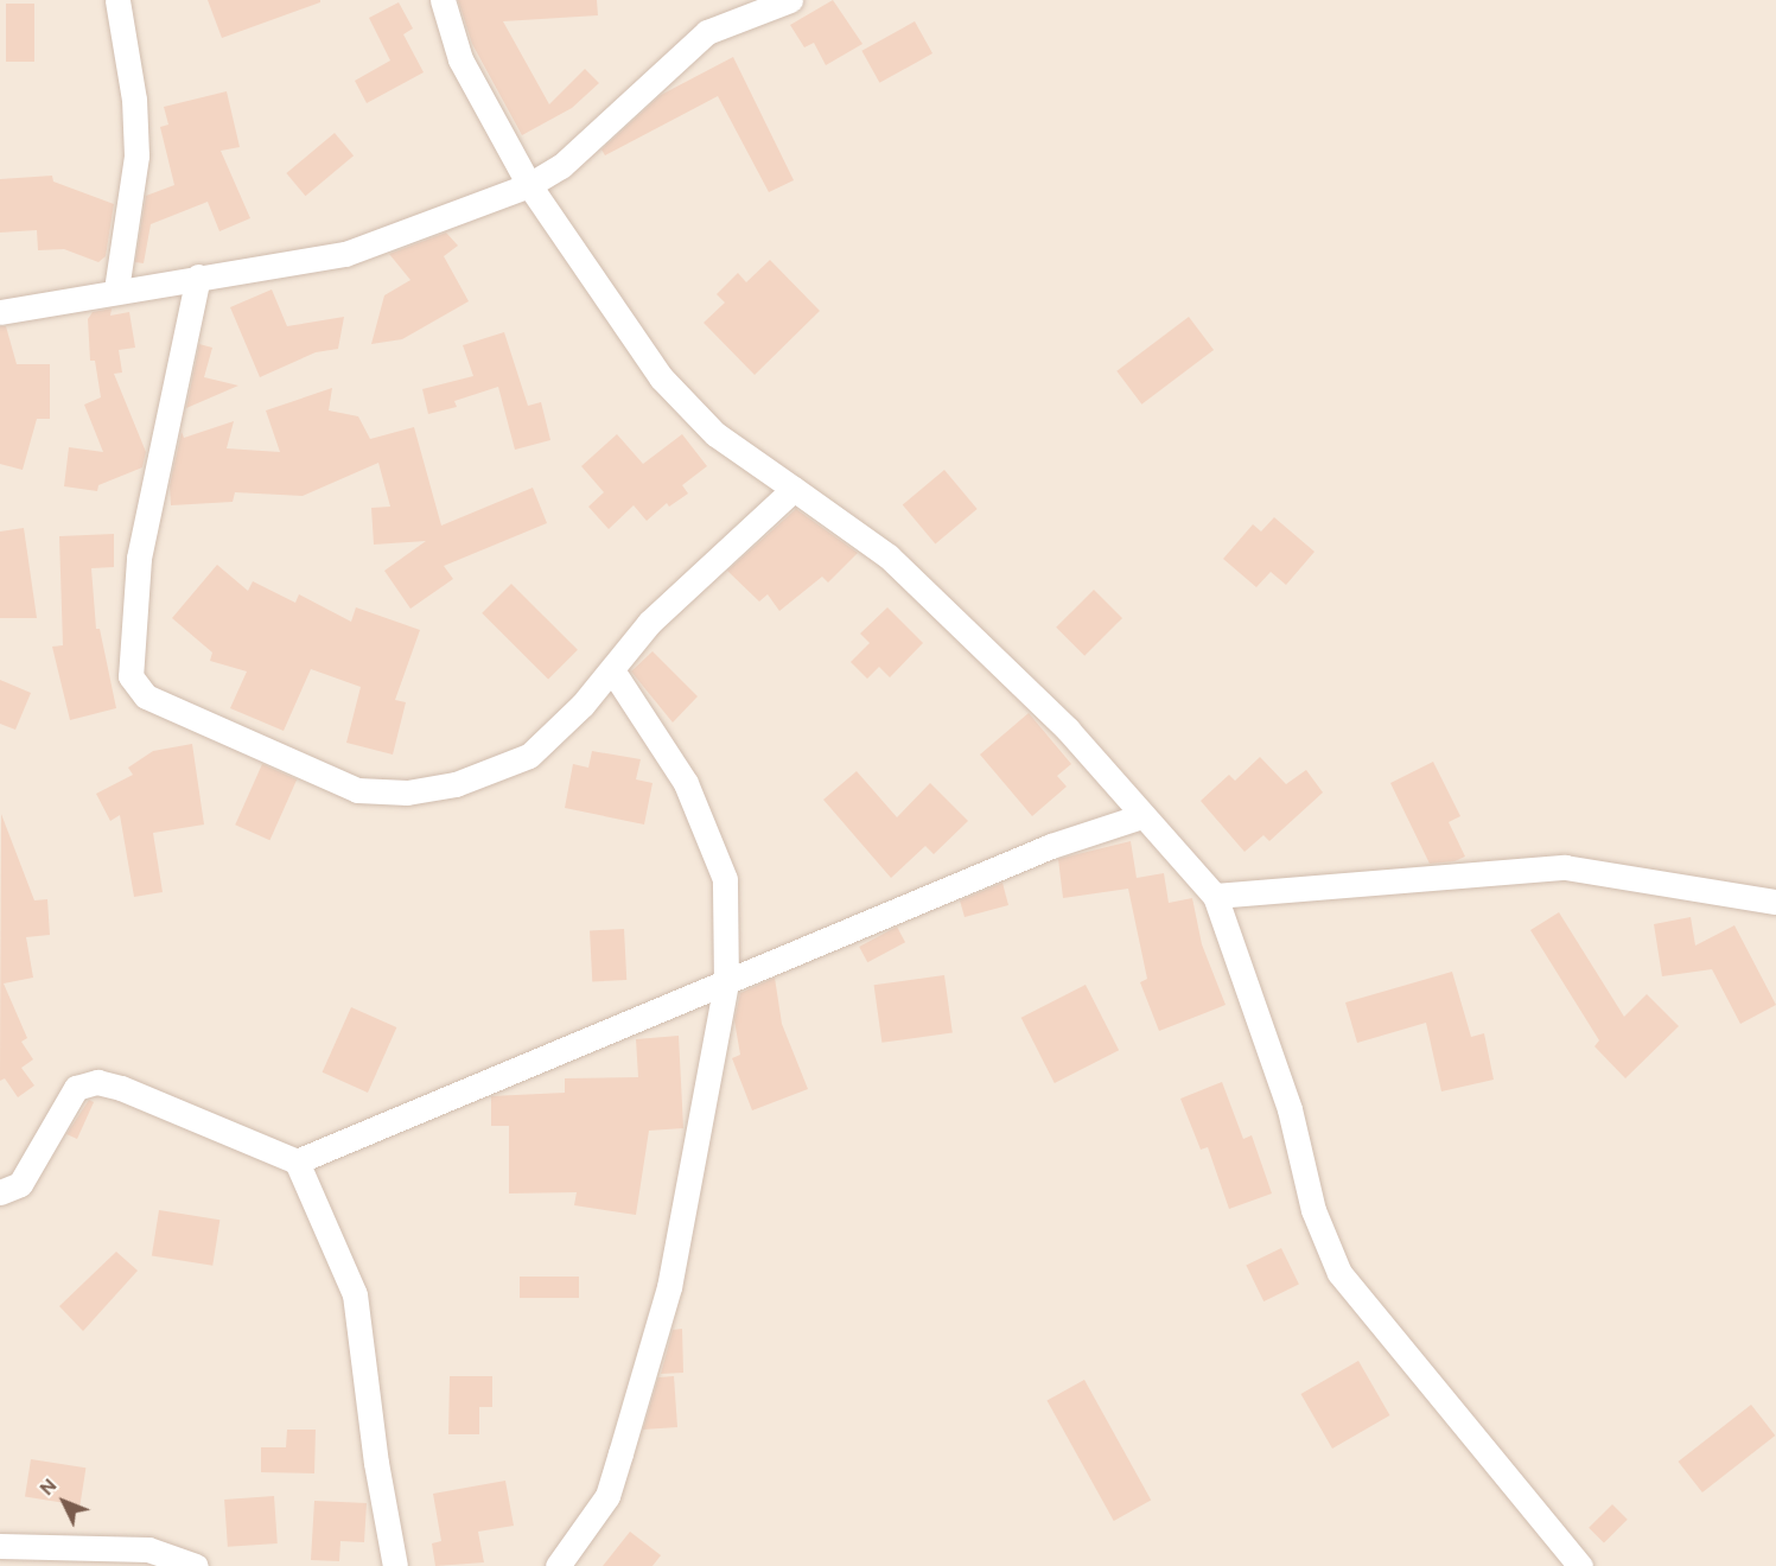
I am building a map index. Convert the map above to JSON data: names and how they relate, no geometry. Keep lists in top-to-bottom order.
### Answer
{
  "north": "top left"
}
